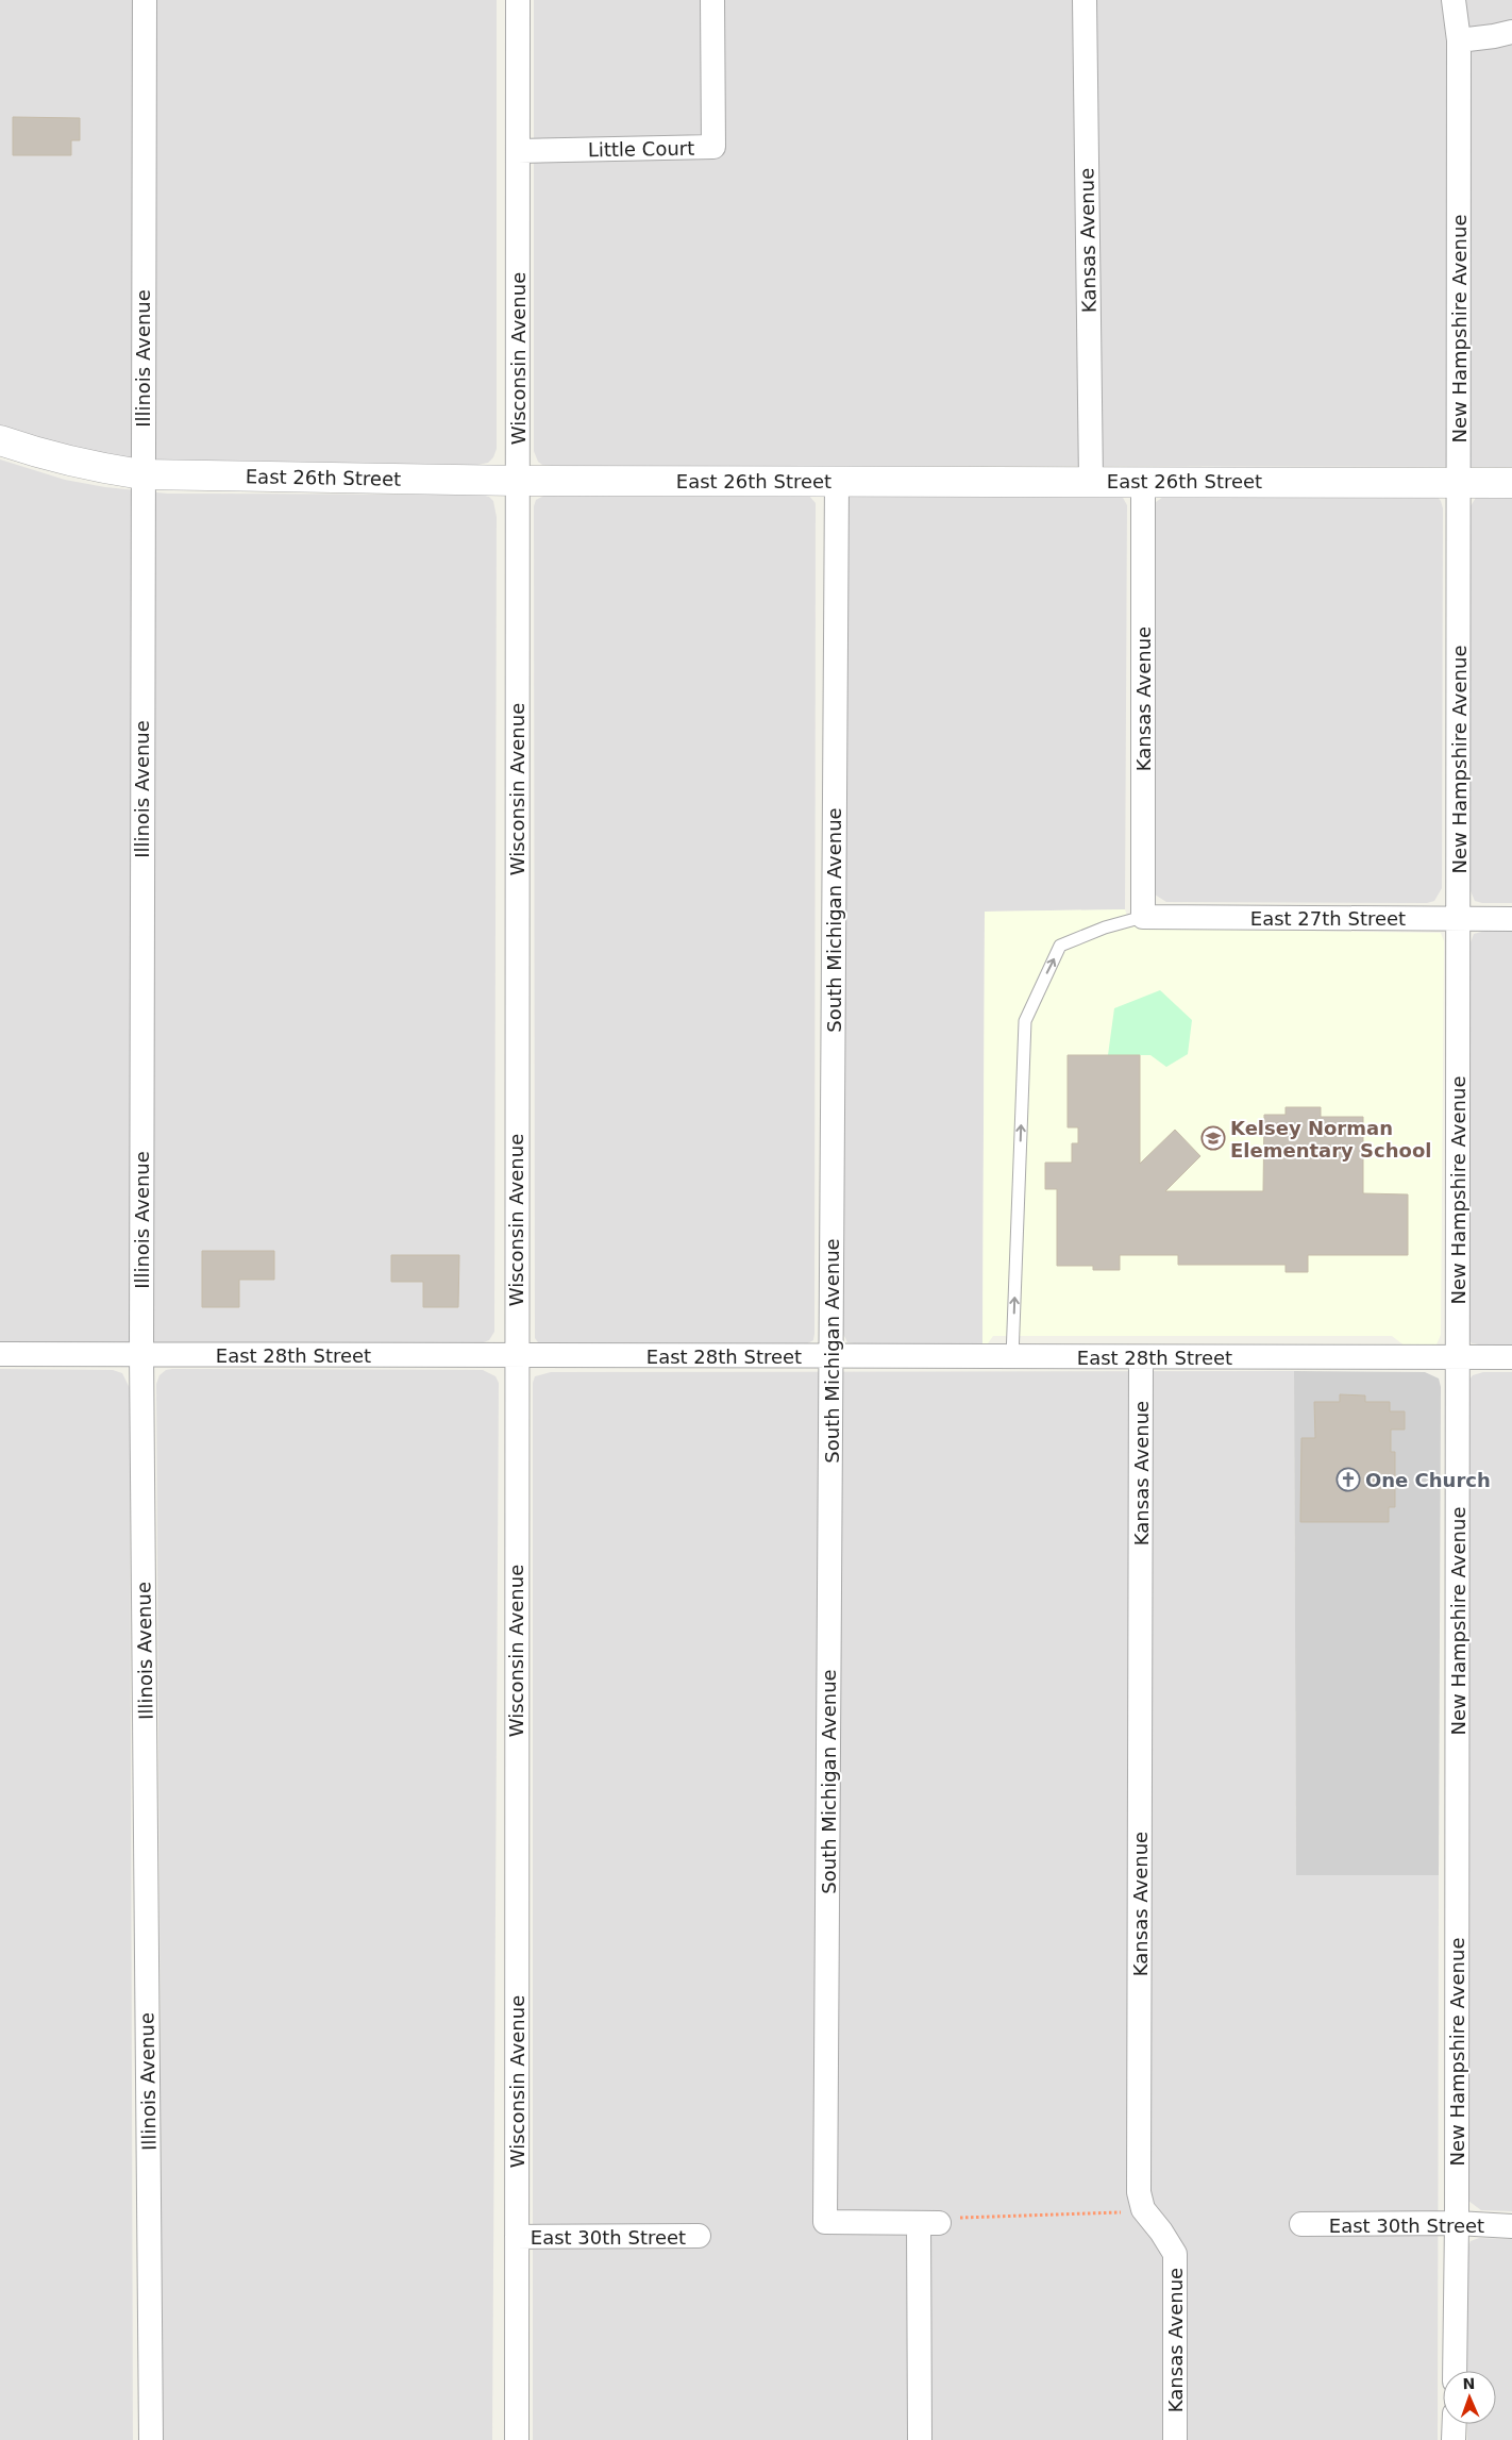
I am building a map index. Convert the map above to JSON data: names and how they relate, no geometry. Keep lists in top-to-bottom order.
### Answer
{
  "streets": {
    "street": [
      "Little Court",
      "Kansas Avenue",
      "New Hampshire Avenue",
      "Illinois Avenue",
      "Wisconsin Avenue",
      "East 26th Street",
      "East 27th Street",
      "South Michigan Avenue",
      "East 28th Street",
      "East 30th Street"
    ]
  },
  "crossings": [
    ["Little Court", "Wisconsin Avenue"],
    ["Kansas Avenue", "East 26th Street"],
    ["Kansas Avenue", "East 27th Street"],
    ["Kansas Avenue", "East 28th Street"],
    ["New Hampshire Avenue", "East 26th Street"],
    ["New Hampshire Avenue", "East 27th Street"],
    ["New Hampshire Avenue", "East 28th Street"],
    ["New Hampshire Avenue", "East 30th Street"],
    ["Illinois Avenue", "East 26th Street"],
    ["Illinois Avenue", "East 28th Street"],
    ["Wisconsin Avenue", "East 26th Street"],
    ["Wisconsin Avenue", "East 28th Street"],
    ["Wisconsin Avenue", "East 30th Street"],
    ["East 26th Street", "South Michigan Avenue"],
    ["South Michigan Avenue", "East 28th Street"]
  ],
  "places": {
    "school or university": ["Kelsey Norman Elementary School"],
    "church": ["One Church"]
  },
  "north": "top"
}
